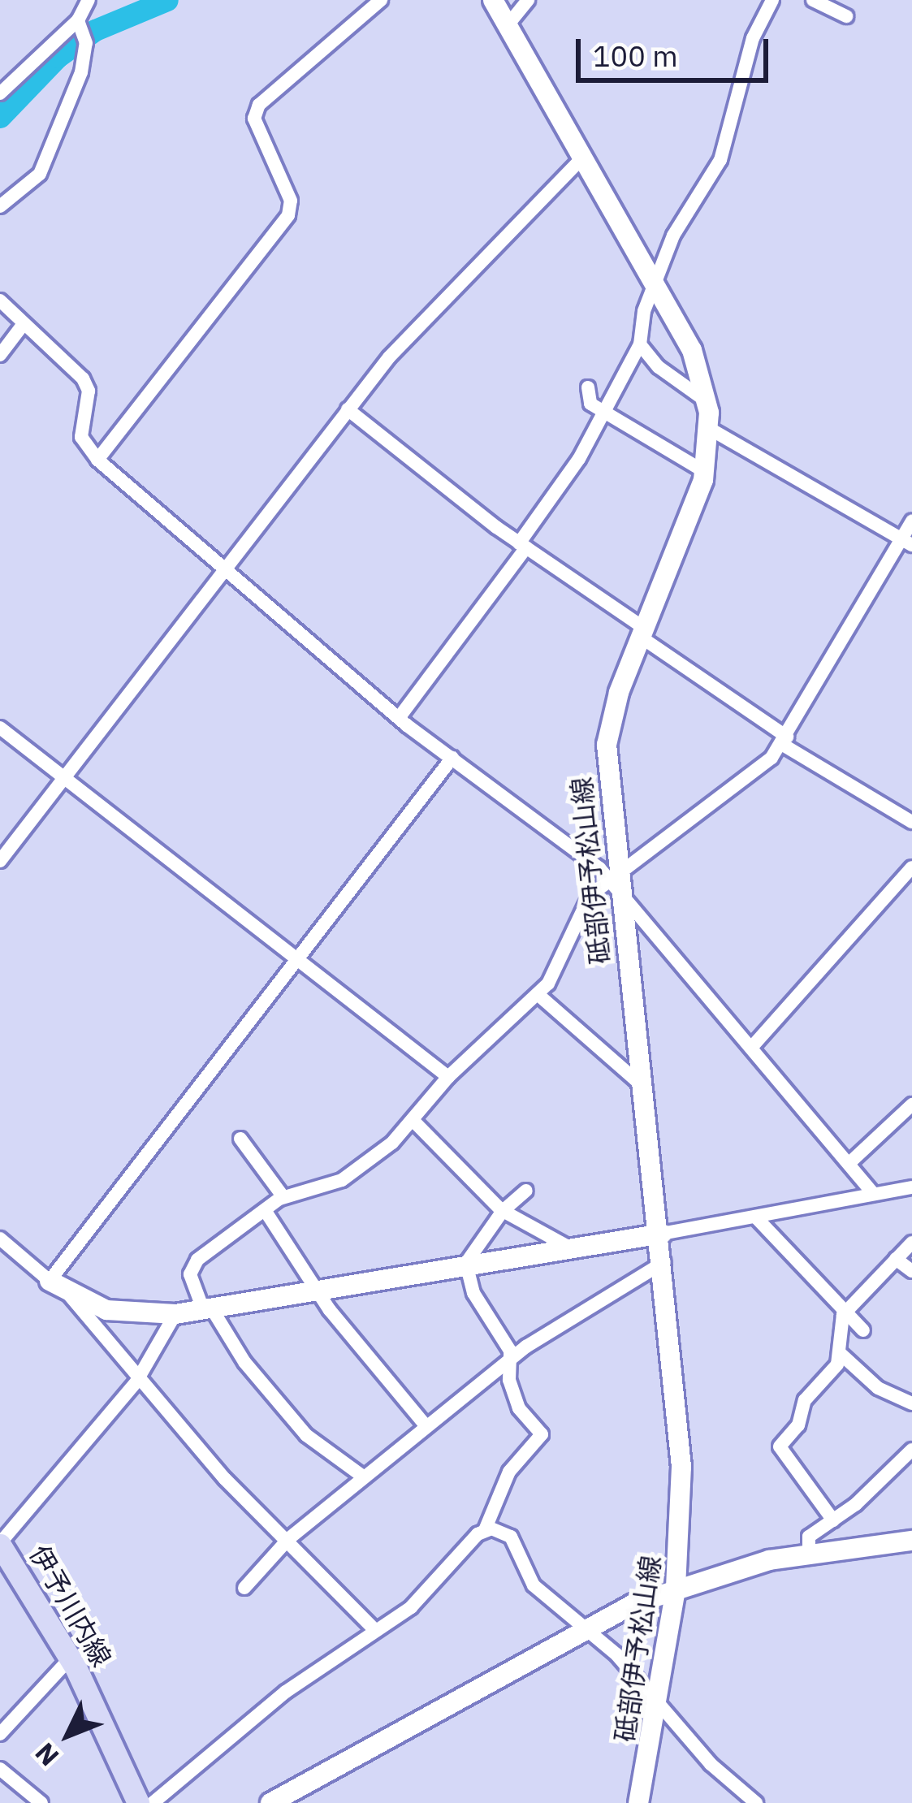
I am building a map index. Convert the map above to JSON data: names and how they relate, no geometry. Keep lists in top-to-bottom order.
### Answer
{
  "streets": {
    "main road": ["砥部伊予松山線", "伊予川内線"]
  },
  "scale_bar": "100 m",
  "north": "bottom left"
}
